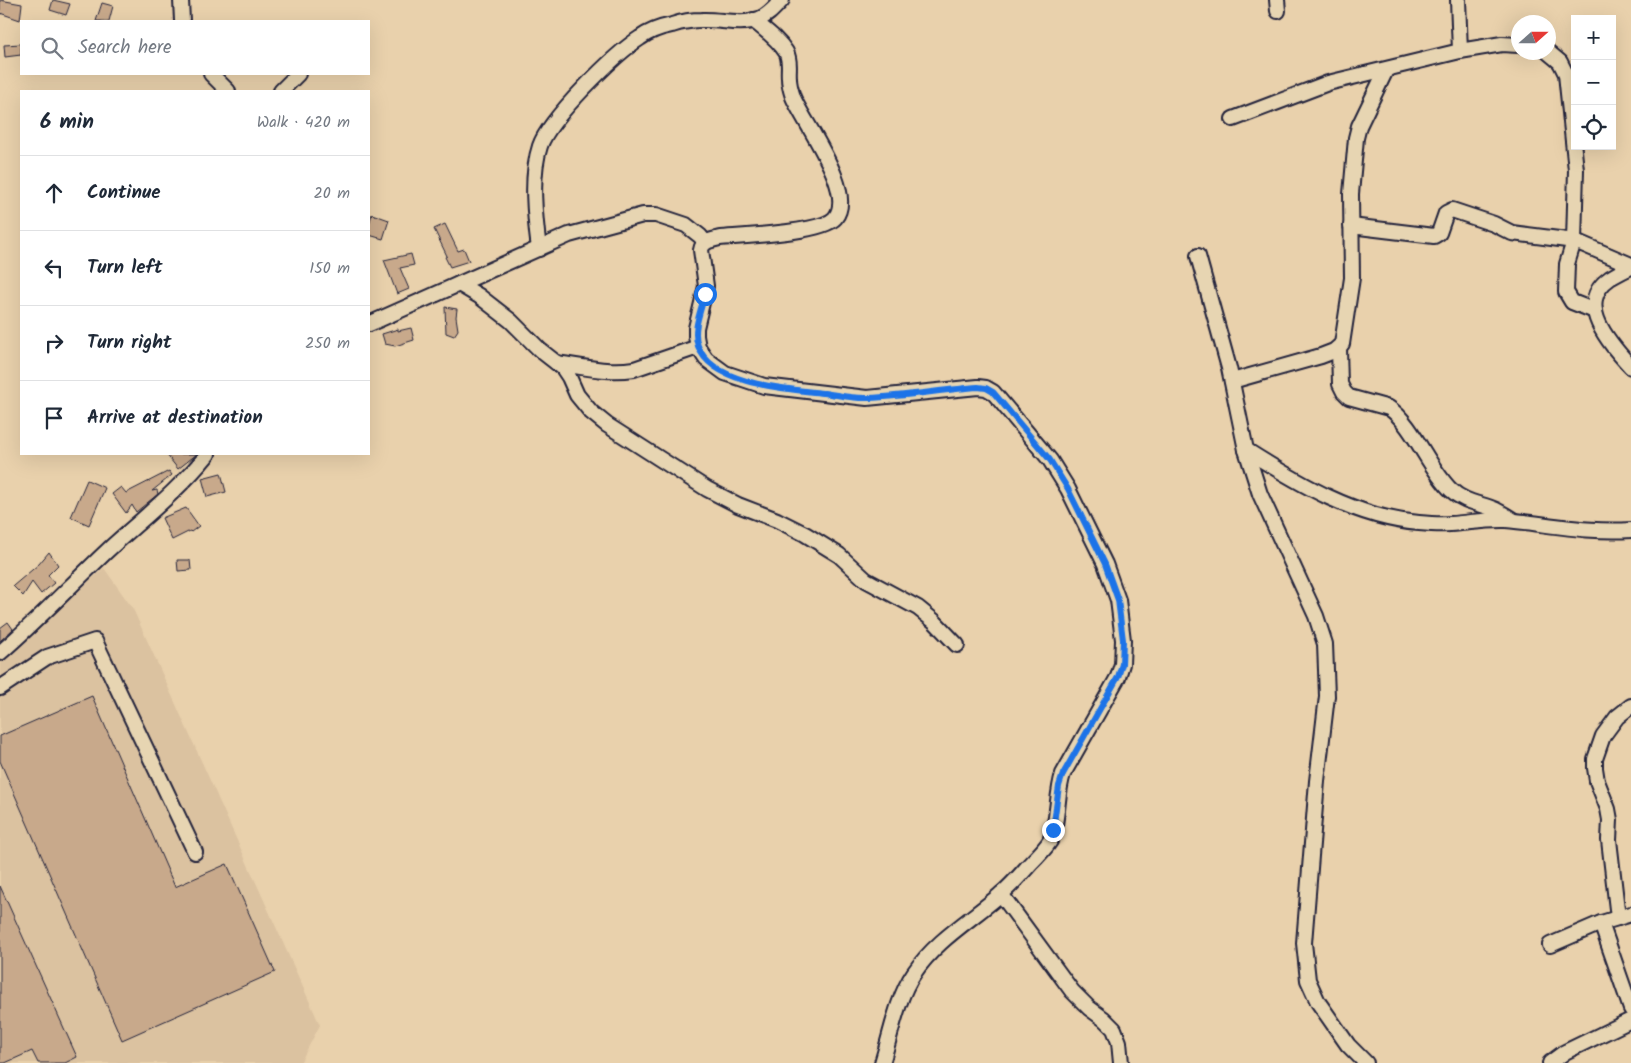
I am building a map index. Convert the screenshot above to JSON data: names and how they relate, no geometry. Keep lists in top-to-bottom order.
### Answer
{
  "north": "right",
  "page": {
    "map_buttons": ["+", "−"],
    "search": "Search here",
    "heading": ["6 min", "Walk · 420 m"],
    "list": [
      ["Continue", "20 m"],
      ["Turn left", "150 m"],
      ["Turn right", "250 m"],
      "Arrive at destination"
    ]
  }
}
